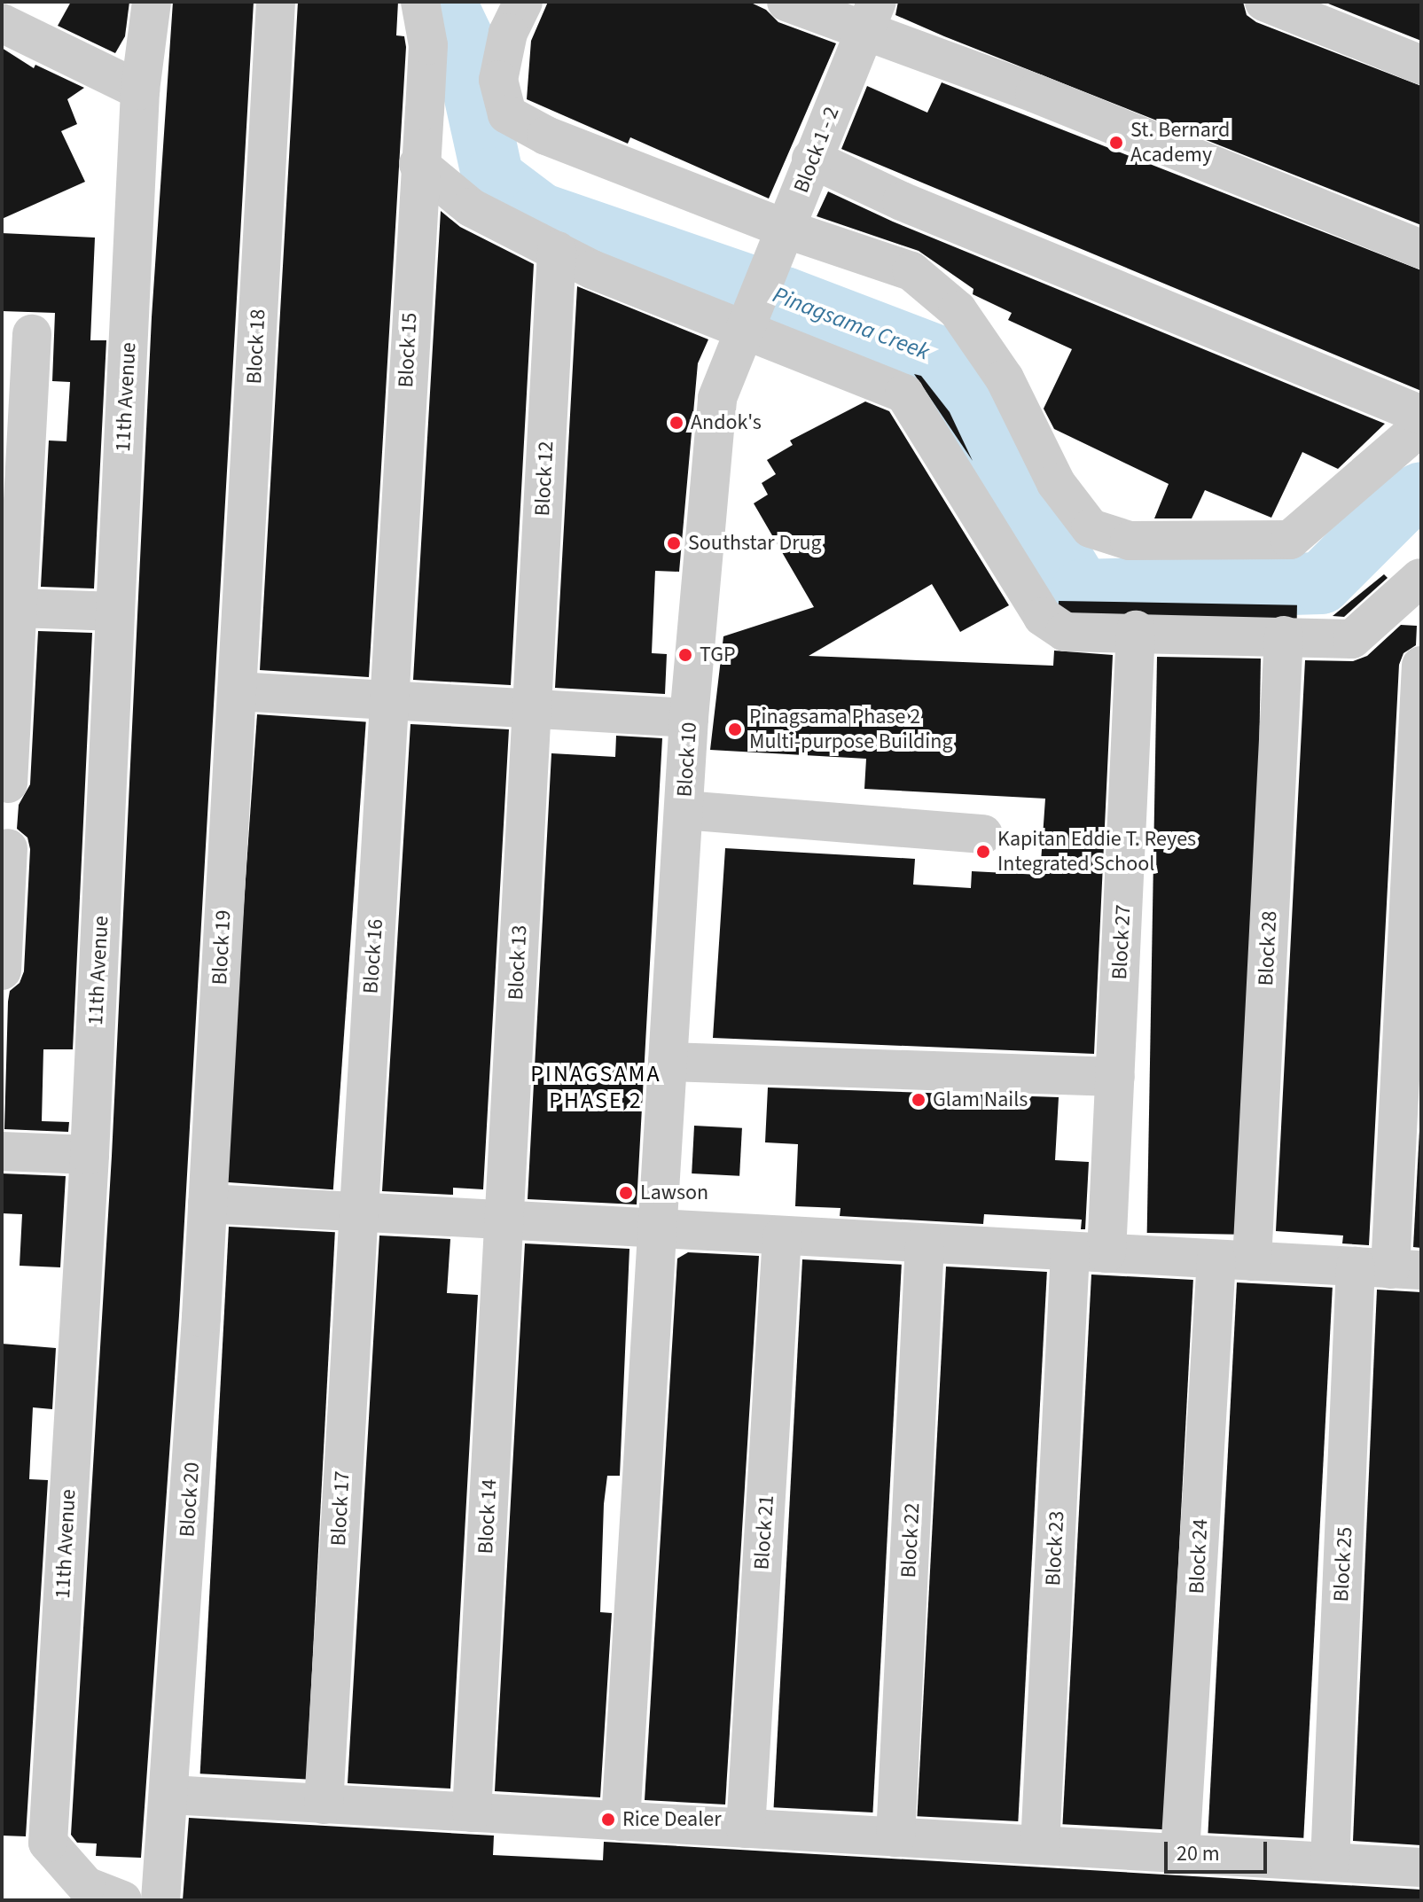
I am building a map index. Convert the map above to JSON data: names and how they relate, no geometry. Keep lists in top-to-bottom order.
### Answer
{
  "streets": {
    "street": [
      "Block 1 - 2",
      "Block 18",
      "Block 15",
      "11th Avenue",
      "Block 12",
      "Block 10",
      "Block 27",
      "Block 19",
      "Block 28",
      "Block 16",
      "Block 13",
      "Block 20",
      "Block 17",
      "Block 14",
      "Block 21",
      "Block 22",
      "Block 23",
      "Block 24",
      "Block 25"
    ]
  },
  "crossings": [
    ["Block 1 - 2", "Block 10"],
    ["Block 18", "Block 19"],
    ["Block 15", "Block 16"],
    ["Block 12", "Block 13"],
    ["Block 27", "Block 23"],
    ["Block 19", "Block 20"],
    ["Block 28", "Block 24"],
    ["Block 16", "Block 17"],
    ["Block 13", "Block 14"]
  ],
  "districts": ["PINAGSAMA PHASE 2"],
  "water": ["Pinagsama Creek"],
  "places": [
    "St. Bernard Academy",
    "Andok's",
    "Southstar Drug",
    "TGP",
    "Pinagsama Phase 2 Multi-purpose Building",
    "Kapitan Eddie T. Reyes Integrated School",
    "Glam Nails",
    "Lawson",
    "Rice Dealer"
  ],
  "scale_bar": "20 m"
}
